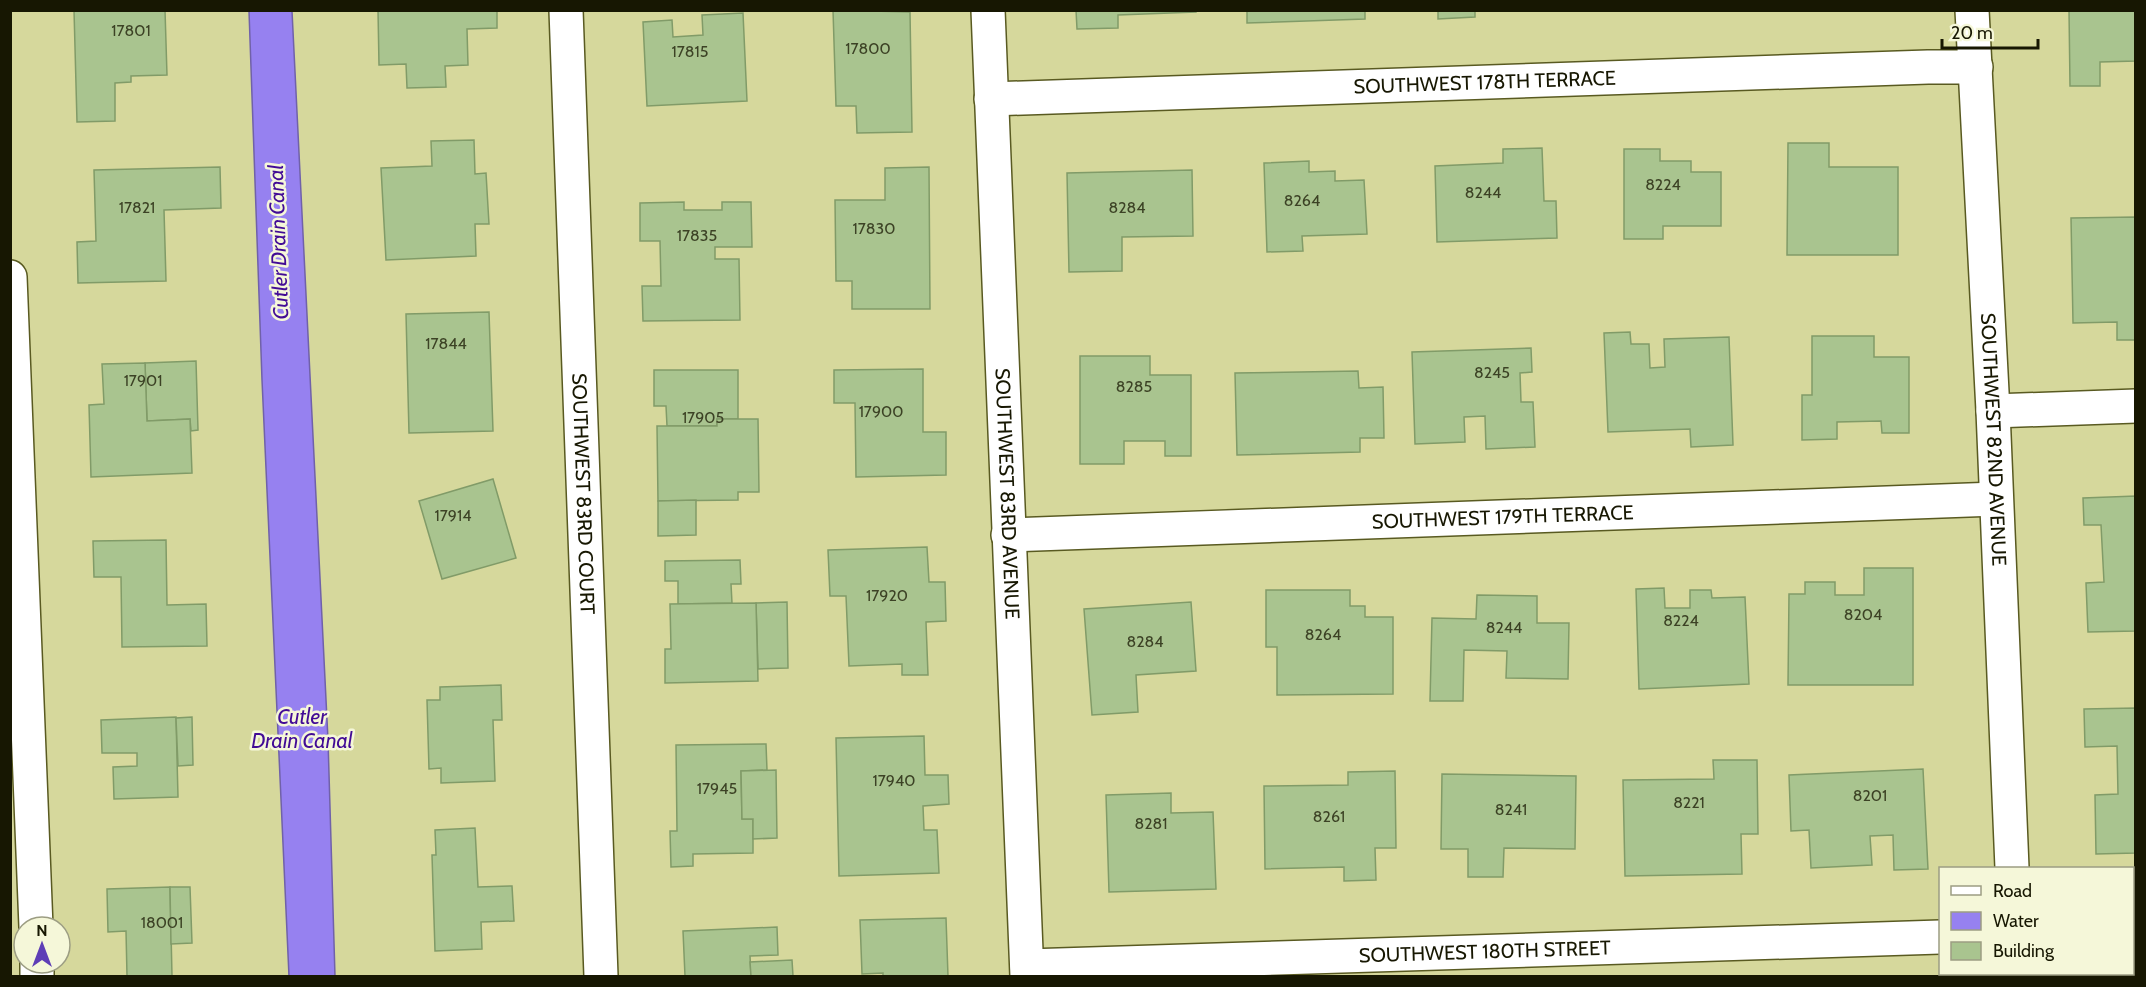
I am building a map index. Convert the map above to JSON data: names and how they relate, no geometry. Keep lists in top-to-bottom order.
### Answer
{
  "streets": {
    "street": [
      "SOUTHWEST 178TH TERRACE",
      "SOUTHWEST 82ND AVENUE",
      "SOUTHWEST 83RD COURT",
      "SOUTHWEST 83RD AVENUE",
      "SOUTHWEST 179TH TERRACE",
      "SOUTHWEST 180TH STREET"
    ]
  },
  "crossings": [
    ["SOUTHWEST 178TH TERRACE", "SOUTHWEST 82ND AVENUE"],
    ["SOUTHWEST 178TH TERRACE", "SOUTHWEST 83RD AVENUE"],
    ["SOUTHWEST 82ND AVENUE", "SOUTHWEST 179TH TERRACE"],
    ["SOUTHWEST 83RD AVENUE", "SOUTHWEST 179TH TERRACE"],
    ["SOUTHWEST 83RD AVENUE", "SOUTHWEST 180TH STREET"]
  ],
  "water": ["Cutler Drain Canal"],
  "house_numbers": [
    "17801",
    "17800",
    "17815",
    "8224",
    "8244",
    "8264",
    "17821",
    "8284",
    "17830",
    "17835",
    "17844",
    "8245",
    "17901",
    "8285",
    "17900",
    "17905",
    "17914",
    "17920",
    "8204",
    "8224",
    "8244",
    "8264",
    "8284",
    "17940",
    "17945",
    "8201",
    "8221",
    "8241",
    "8261",
    "8281",
    "18001"
  ],
  "legend": ["Road", "Water", "Building"],
  "scale_bar": "20 m",
  "north": "top"
}
